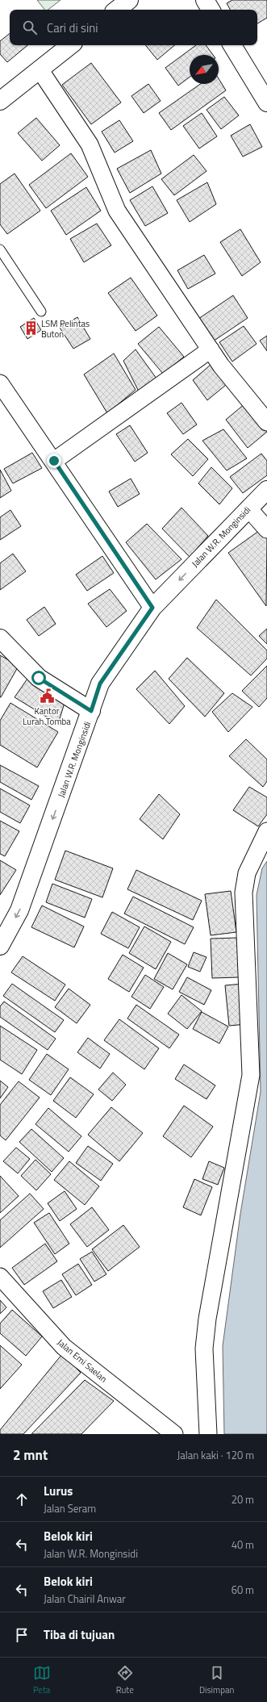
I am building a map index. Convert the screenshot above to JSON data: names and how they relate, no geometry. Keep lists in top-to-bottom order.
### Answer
{
  "streets": {
    "main road": ["Jalan W.R. Monginsidi"],
    "street": ["Jalan Emi Saelan"]
  },
  "one_way": ["Jalan W.R. Monginsidi"],
  "places": {
    "building": ["LSM Pelintas Buton"],
    "public building": ["Kantor Lurah Tomba"]
  },
  "north": "bottom left",
  "page": {
    "search": "Cari di sini",
    "heading": ["2 mnt", "Jalan kaki · 120 m"],
    "list": [
      ["Lurus", "Jalan Seram", "20 m"],
      ["Belok kiri", "Jalan W.R. Monginsidi", "40 m"],
      ["Belok kiri", "Jalan Chairil Anwar", "60 m"],
      "Tiba di tujuan"
    ],
    "nav": ["Peta", "Rute", "Disimpan"]
  }
}
